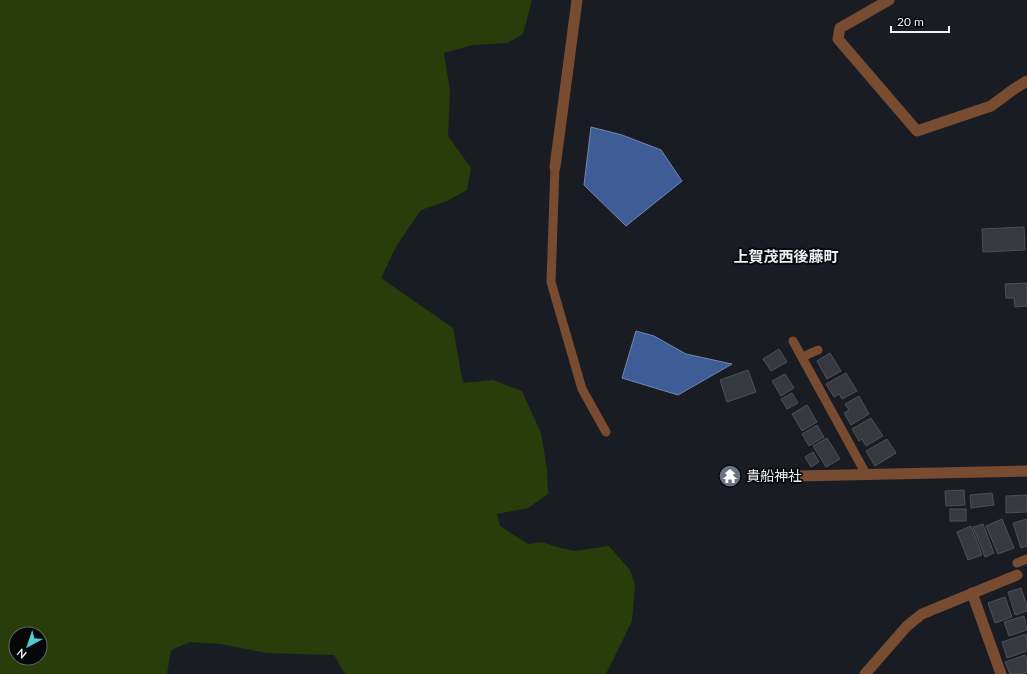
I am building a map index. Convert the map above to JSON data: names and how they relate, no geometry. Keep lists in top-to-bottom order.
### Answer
{
  "districts": ["上賀茂西後藤町"],
  "places": {
    "temple": ["貴船神社"]
  },
  "scale_bar": "20 m",
  "north": "bottom left"
}
